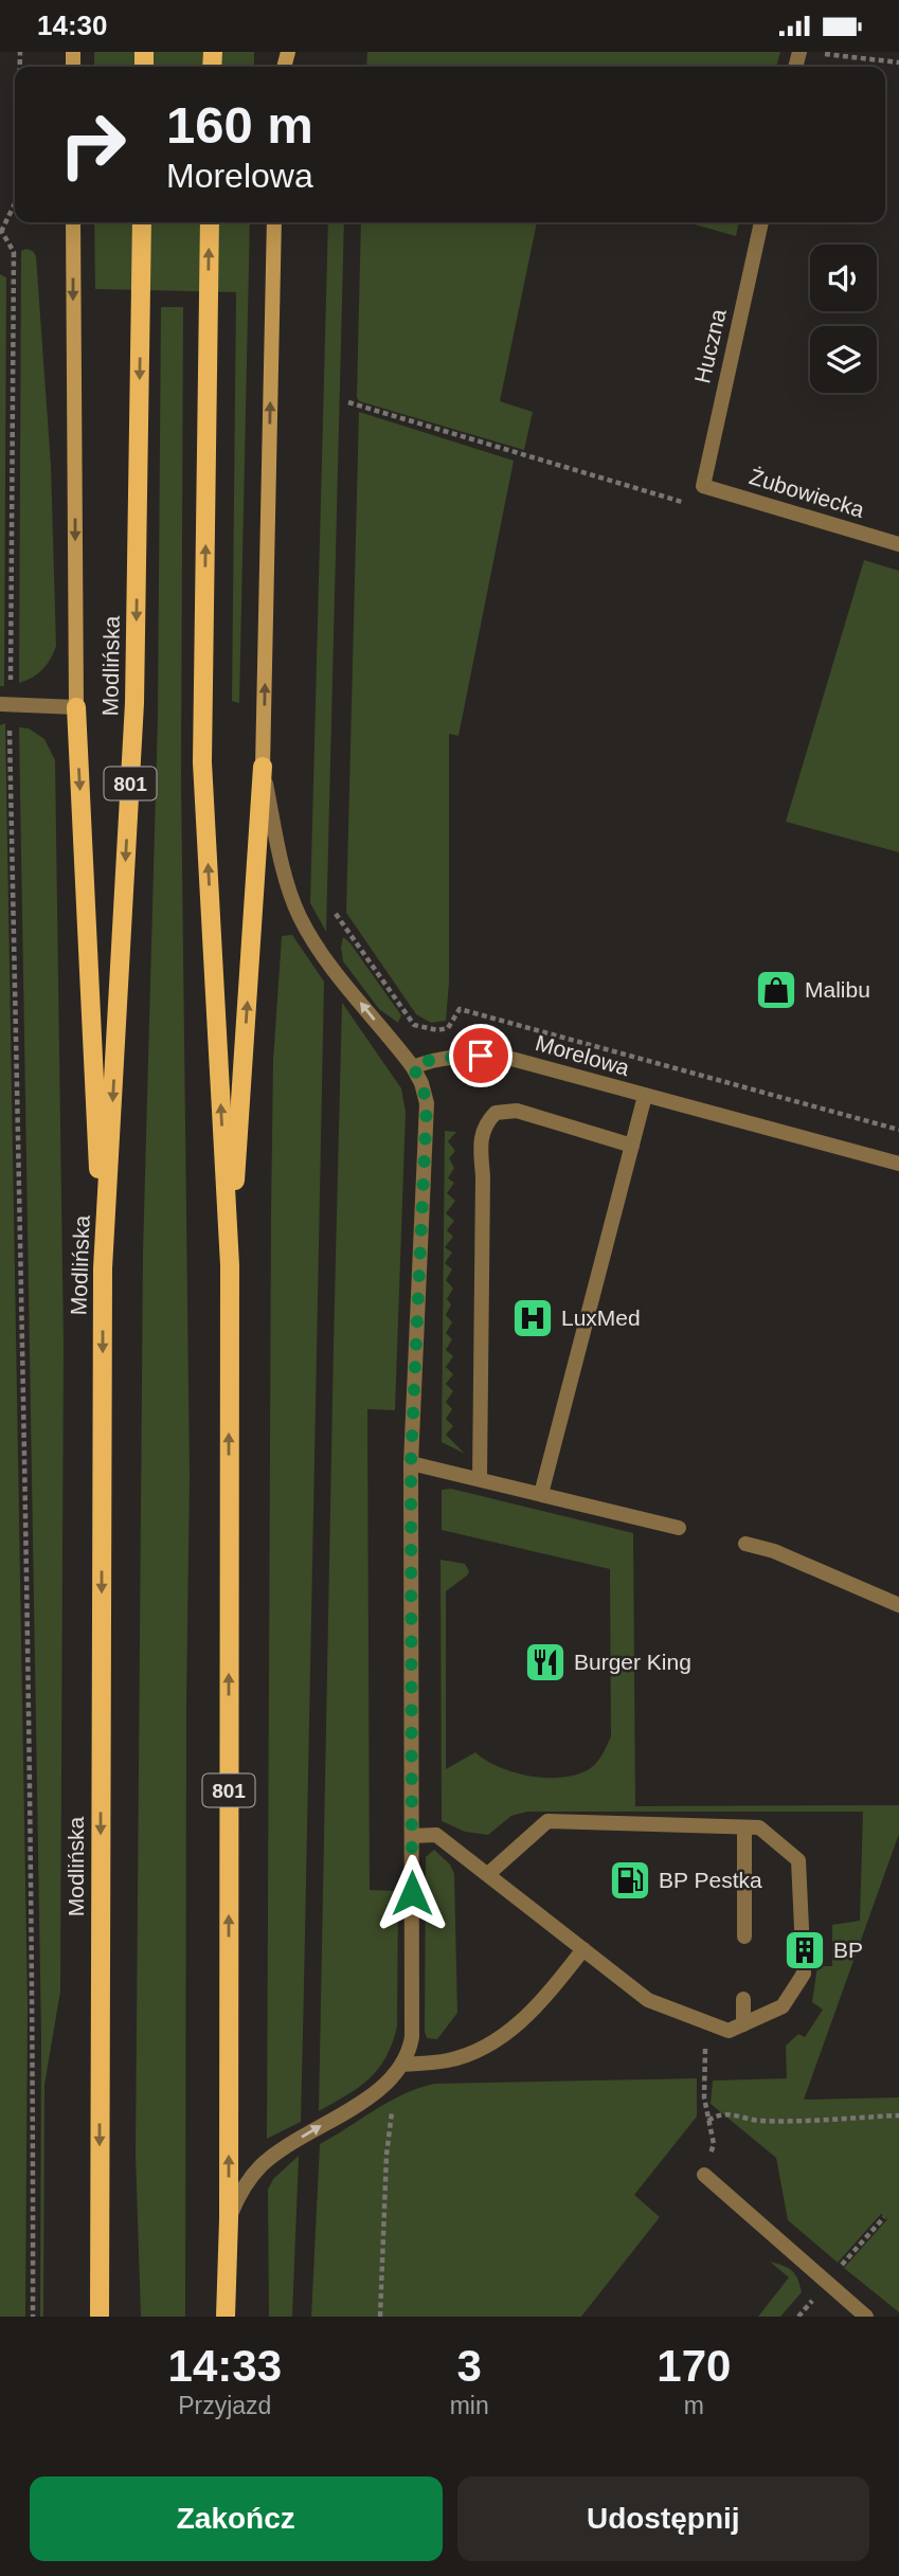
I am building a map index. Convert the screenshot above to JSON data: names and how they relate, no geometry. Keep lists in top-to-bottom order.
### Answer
{
  "streets": {
    "main road": ["Modlińska", "801"],
    "street": ["Huczna", "Żubowiecka", "Morelowa"]
  },
  "crossings": [
    ["Huczna", "Żubowiecka"]
  ],
  "places": {
    "shop": ["Malibu"],
    "hospital": ["LuxMed"],
    "restaurant": ["Burger King"],
    "fuel station": ["BP Pestka"],
    "building": ["BP"]
  },
  "page": {
    "status": "14:30",
    "turn": ["160 m", "Morelowa"],
    "eta": [
      "14:33",
      "Przyjazd",
      "3",
      "min",
      "170",
      "m"
    ],
    "buttons": ["Zakończ", "Udostępnij"]
  }
}
